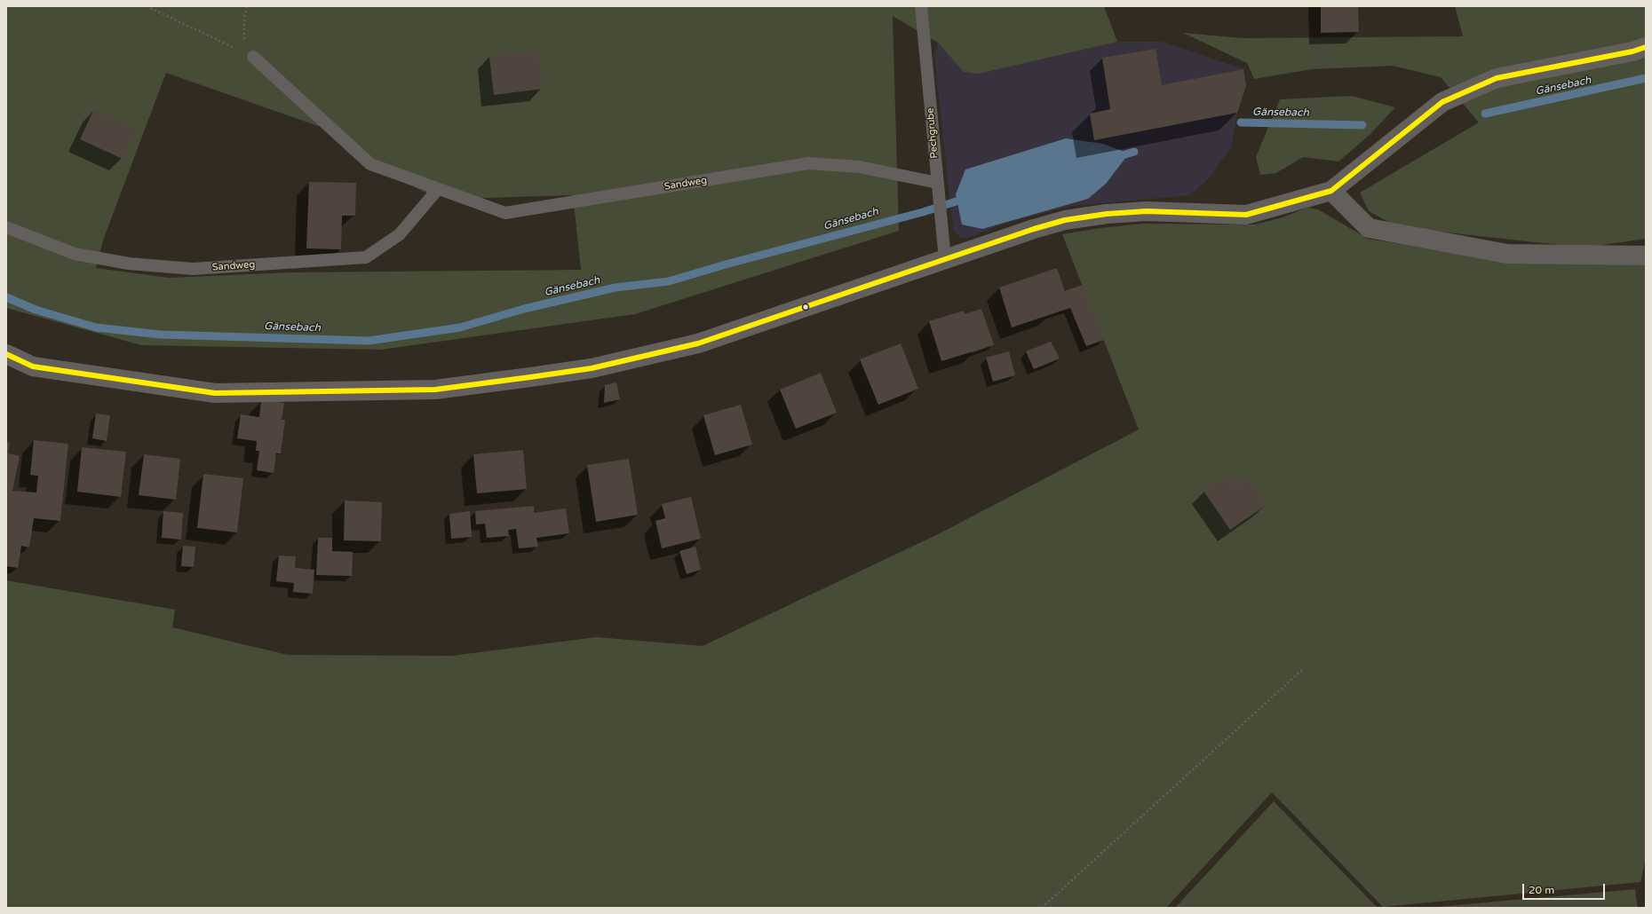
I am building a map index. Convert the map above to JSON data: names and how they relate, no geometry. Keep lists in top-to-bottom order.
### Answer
{
  "streets": {
    "lane": ["Pechgrube", "Sandweg"]
  },
  "crossings": [
    ["Pechgrube", "Sandweg"]
  ],
  "water": ["Gänsebach"],
  "scale_bar": "20 m"
}
